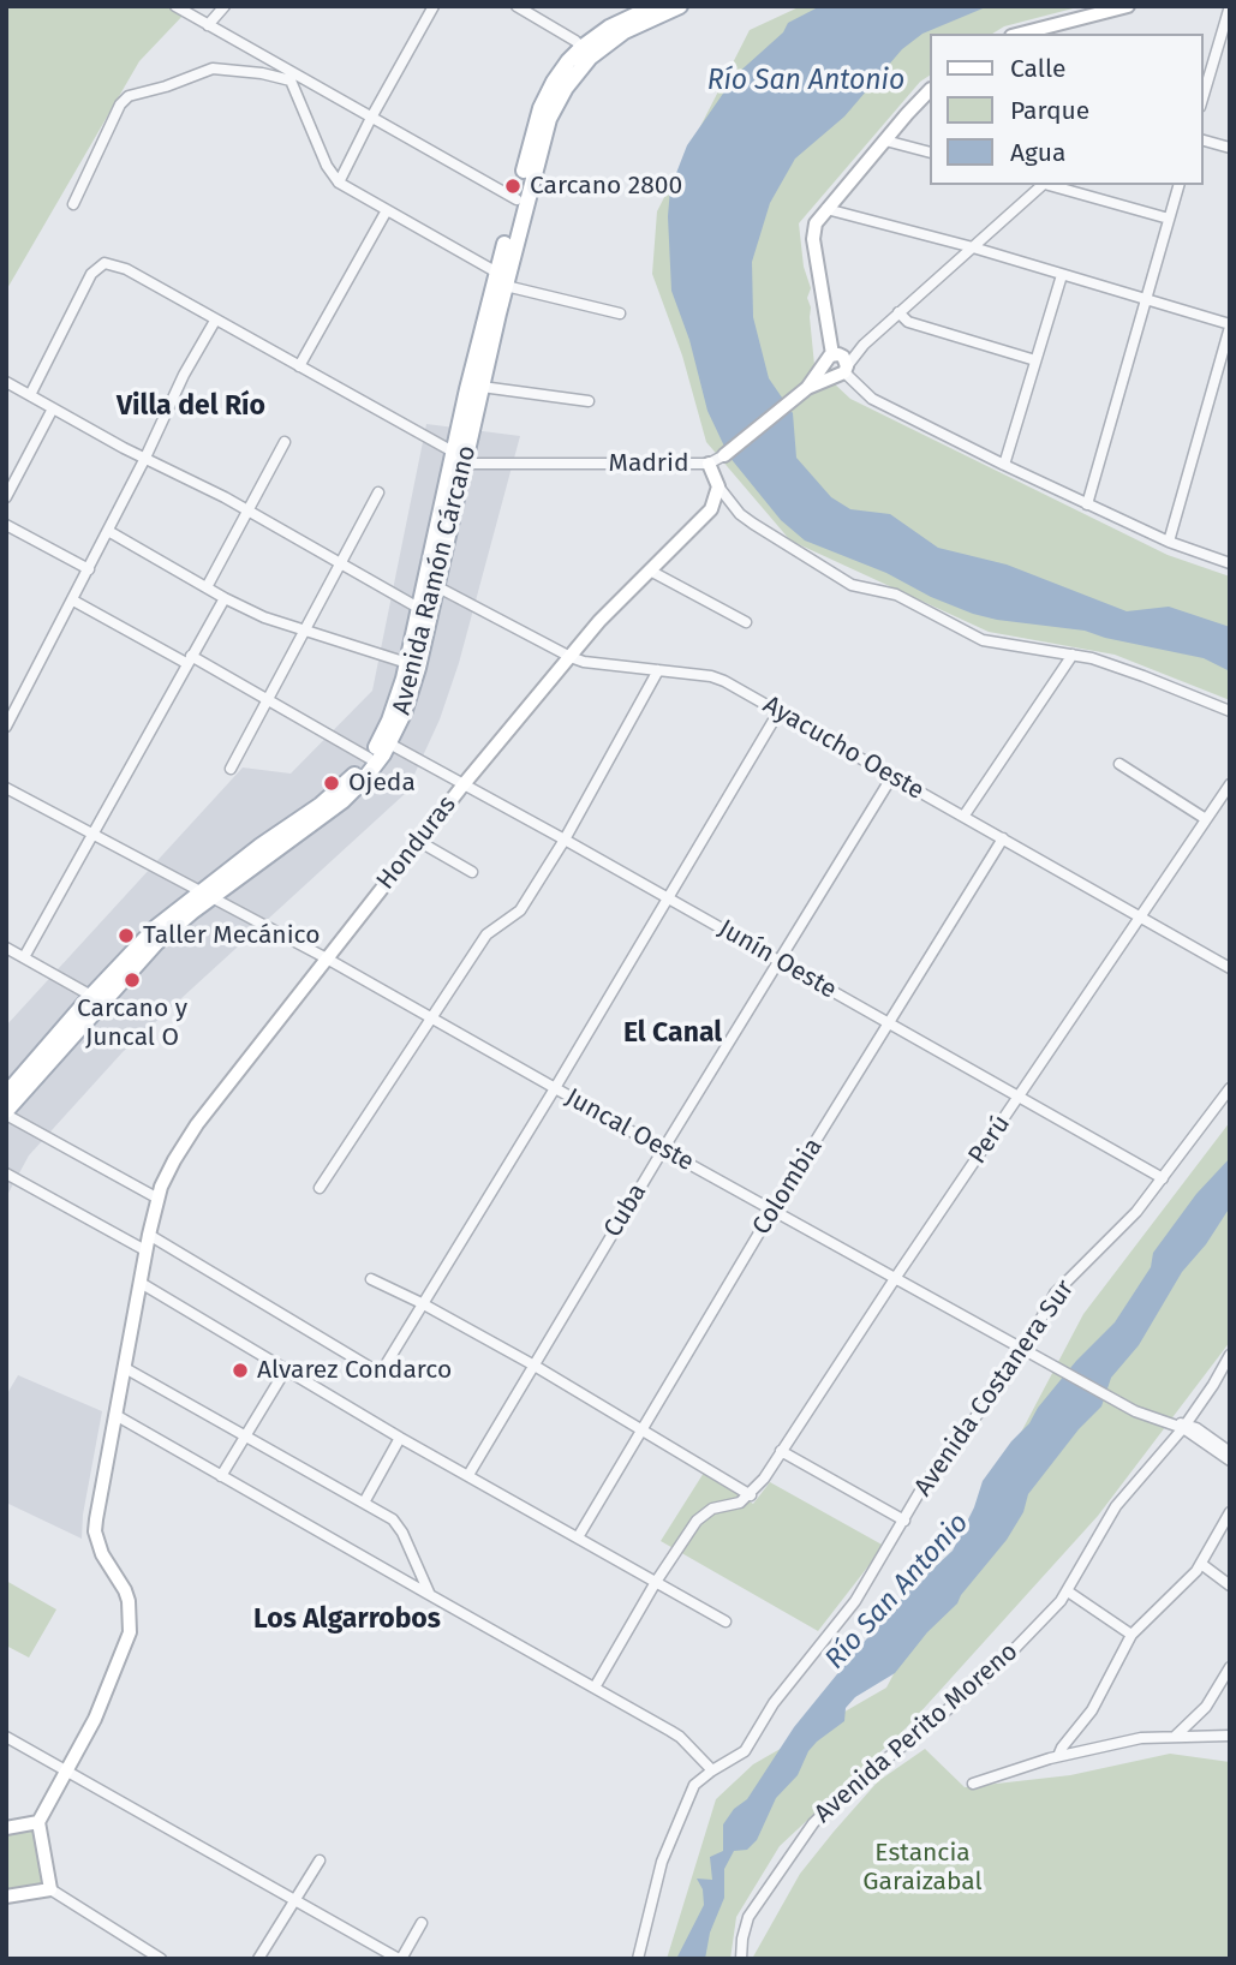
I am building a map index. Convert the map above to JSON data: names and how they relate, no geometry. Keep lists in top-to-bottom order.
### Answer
{
  "streets": {
    "main road": ["Madrid", "Avenida Ramón Cárcano", "Honduras"],
    "street": [
      "Ayacucho Oeste",
      "Junín Oeste",
      "Juncal Oeste",
      "Perú",
      "Colombia",
      "Cuba",
      "Avenida Costanera Sur",
      "Avenida Perito Moreno"
    ]
  },
  "crossings": [
    ["Madrid", "Avenida Ramón Cárcano"],
    ["Avenida Ramón Cárcano", "Ayacucho Oeste"],
    ["Avenida Ramón Cárcano", "Junín Oeste"],
    ["Avenida Ramón Cárcano", "Juncal Oeste"],
    ["Ayacucho Oeste", "Honduras"],
    ["Ayacucho Oeste", "Perú"],
    ["Ayacucho Oeste", "Colombia"],
    ["Ayacucho Oeste", "Cuba"],
    ["Honduras", "Junín Oeste"],
    ["Honduras", "Juncal Oeste"],
    ["Junín Oeste", "Perú"],
    ["Junín Oeste", "Colombia"],
    ["Junín Oeste", "Cuba"],
    ["Junín Oeste", "Avenida Costanera Sur"],
    ["Juncal Oeste", "Perú"],
    ["Juncal Oeste", "Colombia"],
    ["Juncal Oeste", "Cuba"],
    ["Juncal Oeste", "Avenida Costanera Sur"],
    ["Juncal Oeste", "Avenida Perito Moreno"]
  ],
  "districts": ["Villa del Río", "El Canal", "Los Algarrobos"],
  "water": ["Río San Antonio"],
  "parks": ["Estancia Garaizabal"],
  "places": [
    "Carcano 2800",
    "Ojeda",
    "Taller Mecánico",
    "Carcano y Juncal O",
    "Alvarez Condarco"
  ],
  "legend": ["Calle", "Parque", "Agua"]
}
